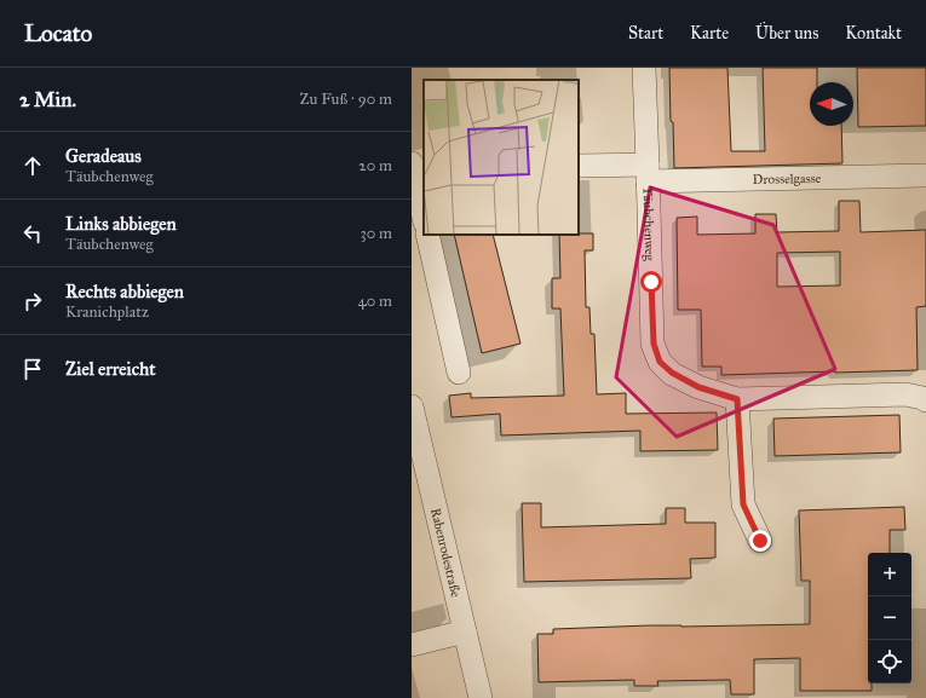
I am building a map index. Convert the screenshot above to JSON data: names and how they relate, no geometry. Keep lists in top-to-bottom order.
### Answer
{
  "streets": {
    "street": ["Drosselgasse", "Täubchenweg", "Rabenrodestraße"]
  },
  "crossings": [
    ["Drosselgasse", "Täubchenweg"]
  ],
  "north": "left",
  "page": {
    "header": "Locato",
    "nav": [
      "Start",
      "Karte",
      "Über uns",
      "Kontakt"
    ],
    "heading": ["2 Min.", "Zu Fuß · 90 m"],
    "list": [
      ["Geradeaus", "Täubchenweg", "20 m"],
      ["Links abbiegen", "Täubchenweg", "30 m"],
      ["Rechts abbiegen", "Kranichplatz", "40 m"],
      "Ziel erreicht"
    ],
    "map_buttons": ["+", "−"]
  }
}
